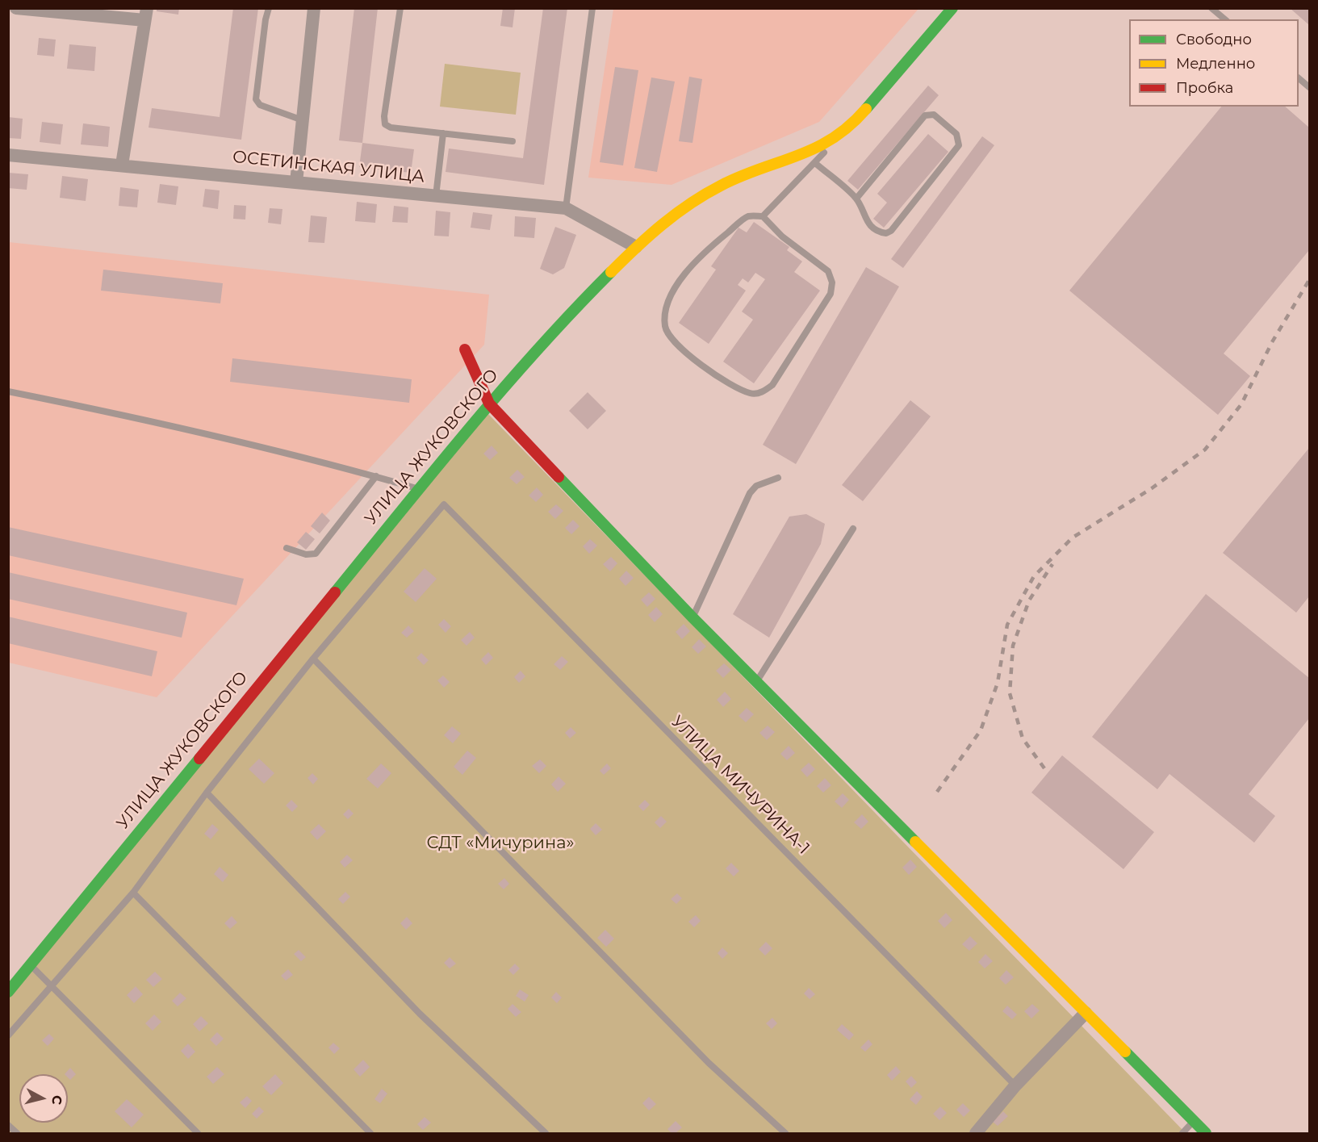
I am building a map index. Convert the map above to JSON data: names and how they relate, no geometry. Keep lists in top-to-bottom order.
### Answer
{
  "streets": {
    "main road": ["УЛИЦА ЖУКОВСКОГО"],
    "street": ["ОСЕТИНСКАЯ УЛИЦА"],
    "lane": ["УЛИЦА МИЧУРИНА-1"]
  },
  "crossings": [
    ["ОСЕТИНСКАЯ УЛИЦА", "УЛИЦА ЖУКОВСКОГО"]
  ],
  "parks": ["СДТ «Мичурина»"],
  "legend": ["Свободно", "Медленно", "Пробка"],
  "north": "right"
}
